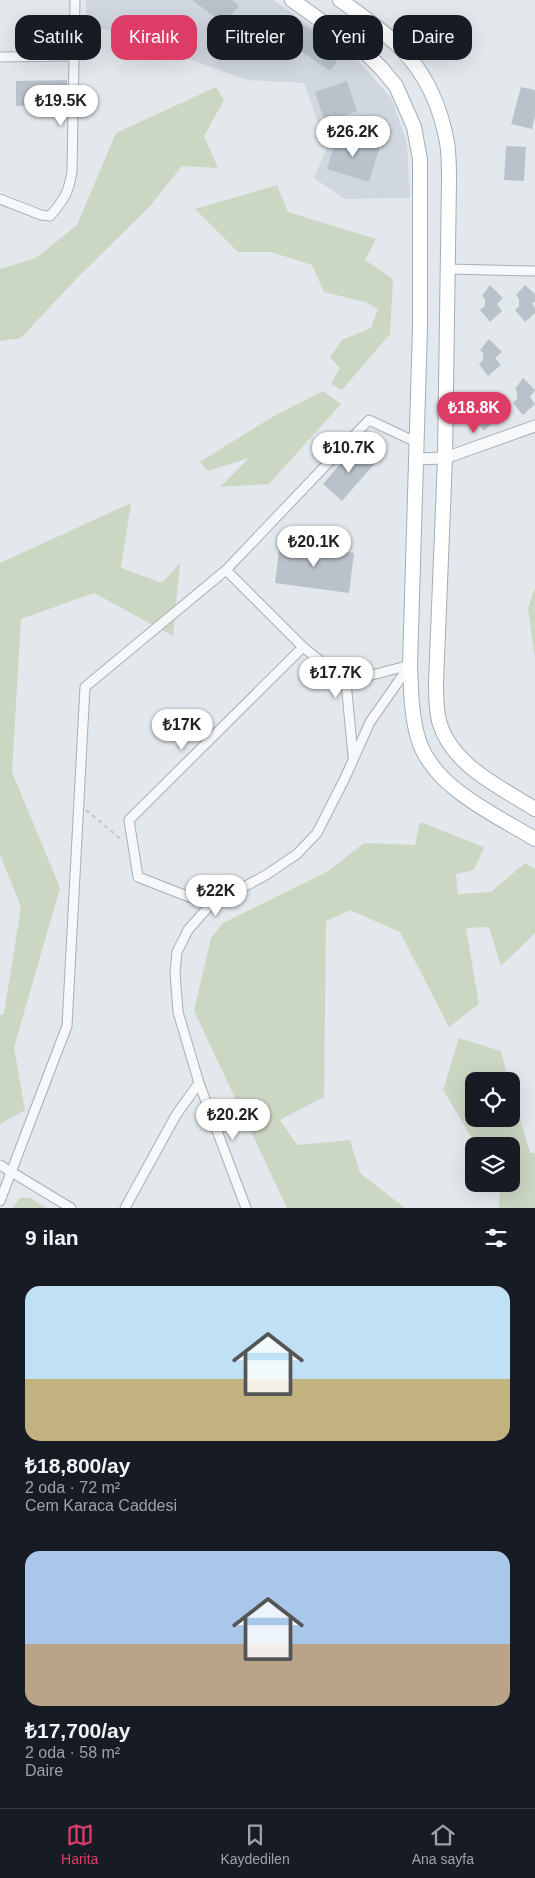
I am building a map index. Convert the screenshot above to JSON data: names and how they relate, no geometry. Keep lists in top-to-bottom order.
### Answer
{
  "page": {
    "chip": [
      "Satılık",
      "Kiralık",
      "Filtreler",
      "Yeni",
      "Daire"
    ],
    "price": [
      "₺19.5K",
      "₺26.2K",
      "₺18.8K",
      "₺10.7K",
      "₺20.1K",
      "₺17.7K",
      "₺17K",
      "₺22K",
      "₺20.2K"
    ],
    "heading": "9 ilan",
    "list": [
      {
        "name": "₺18,800/ay",
        "note": "2 oda · 72 m² · Cem Karaca Caddesi"
      },
      {
        "name": "₺17,700/ay",
        "note": "2 oda · 58 m² · Daire"
      }
    ],
    "tabs": ["Harita", "Kaydedilen", "Ana sayfa"]
  }
}
